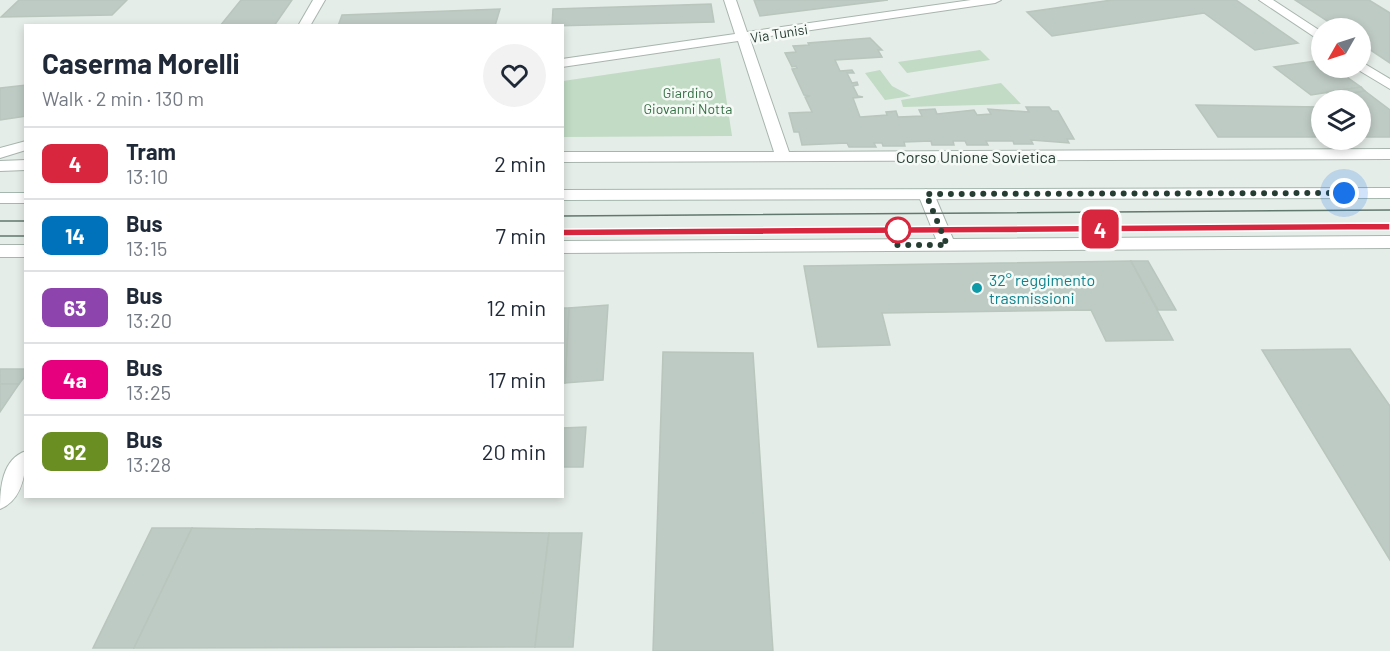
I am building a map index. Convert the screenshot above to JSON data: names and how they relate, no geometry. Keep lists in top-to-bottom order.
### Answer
{
  "streets": {
    "street": ["Via Tunisi", "Corso Unione Sovietica"]
  },
  "parks": ["Giardino Giovanni Notta"],
  "places": ["32° reggimento trasmissioni"],
  "lines": ["tram line 4"],
  "north": "bottom left",
  "page": {
    "on_map": "4",
    "heading": ["Caserma Morelli", "Walk · 2 min · 130 m"],
    "list": [
      {
        "mark": "4",
        "name": "Tram",
        "note": "13:10",
        "value": "2 min"
      },
      {
        "mark": "14",
        "name": "Bus",
        "note": "13:15",
        "value": "7 min"
      },
      {
        "mark": "63",
        "name": "Bus",
        "note": "13:20",
        "value": "12 min"
      },
      {
        "mark": "4a",
        "name": "Bus",
        "note": "13:25",
        "value": "17 min"
      },
      {
        "mark": "92",
        "name": "Bus",
        "note": "13:28",
        "value": "20 min"
      }
    ]
  }
}
